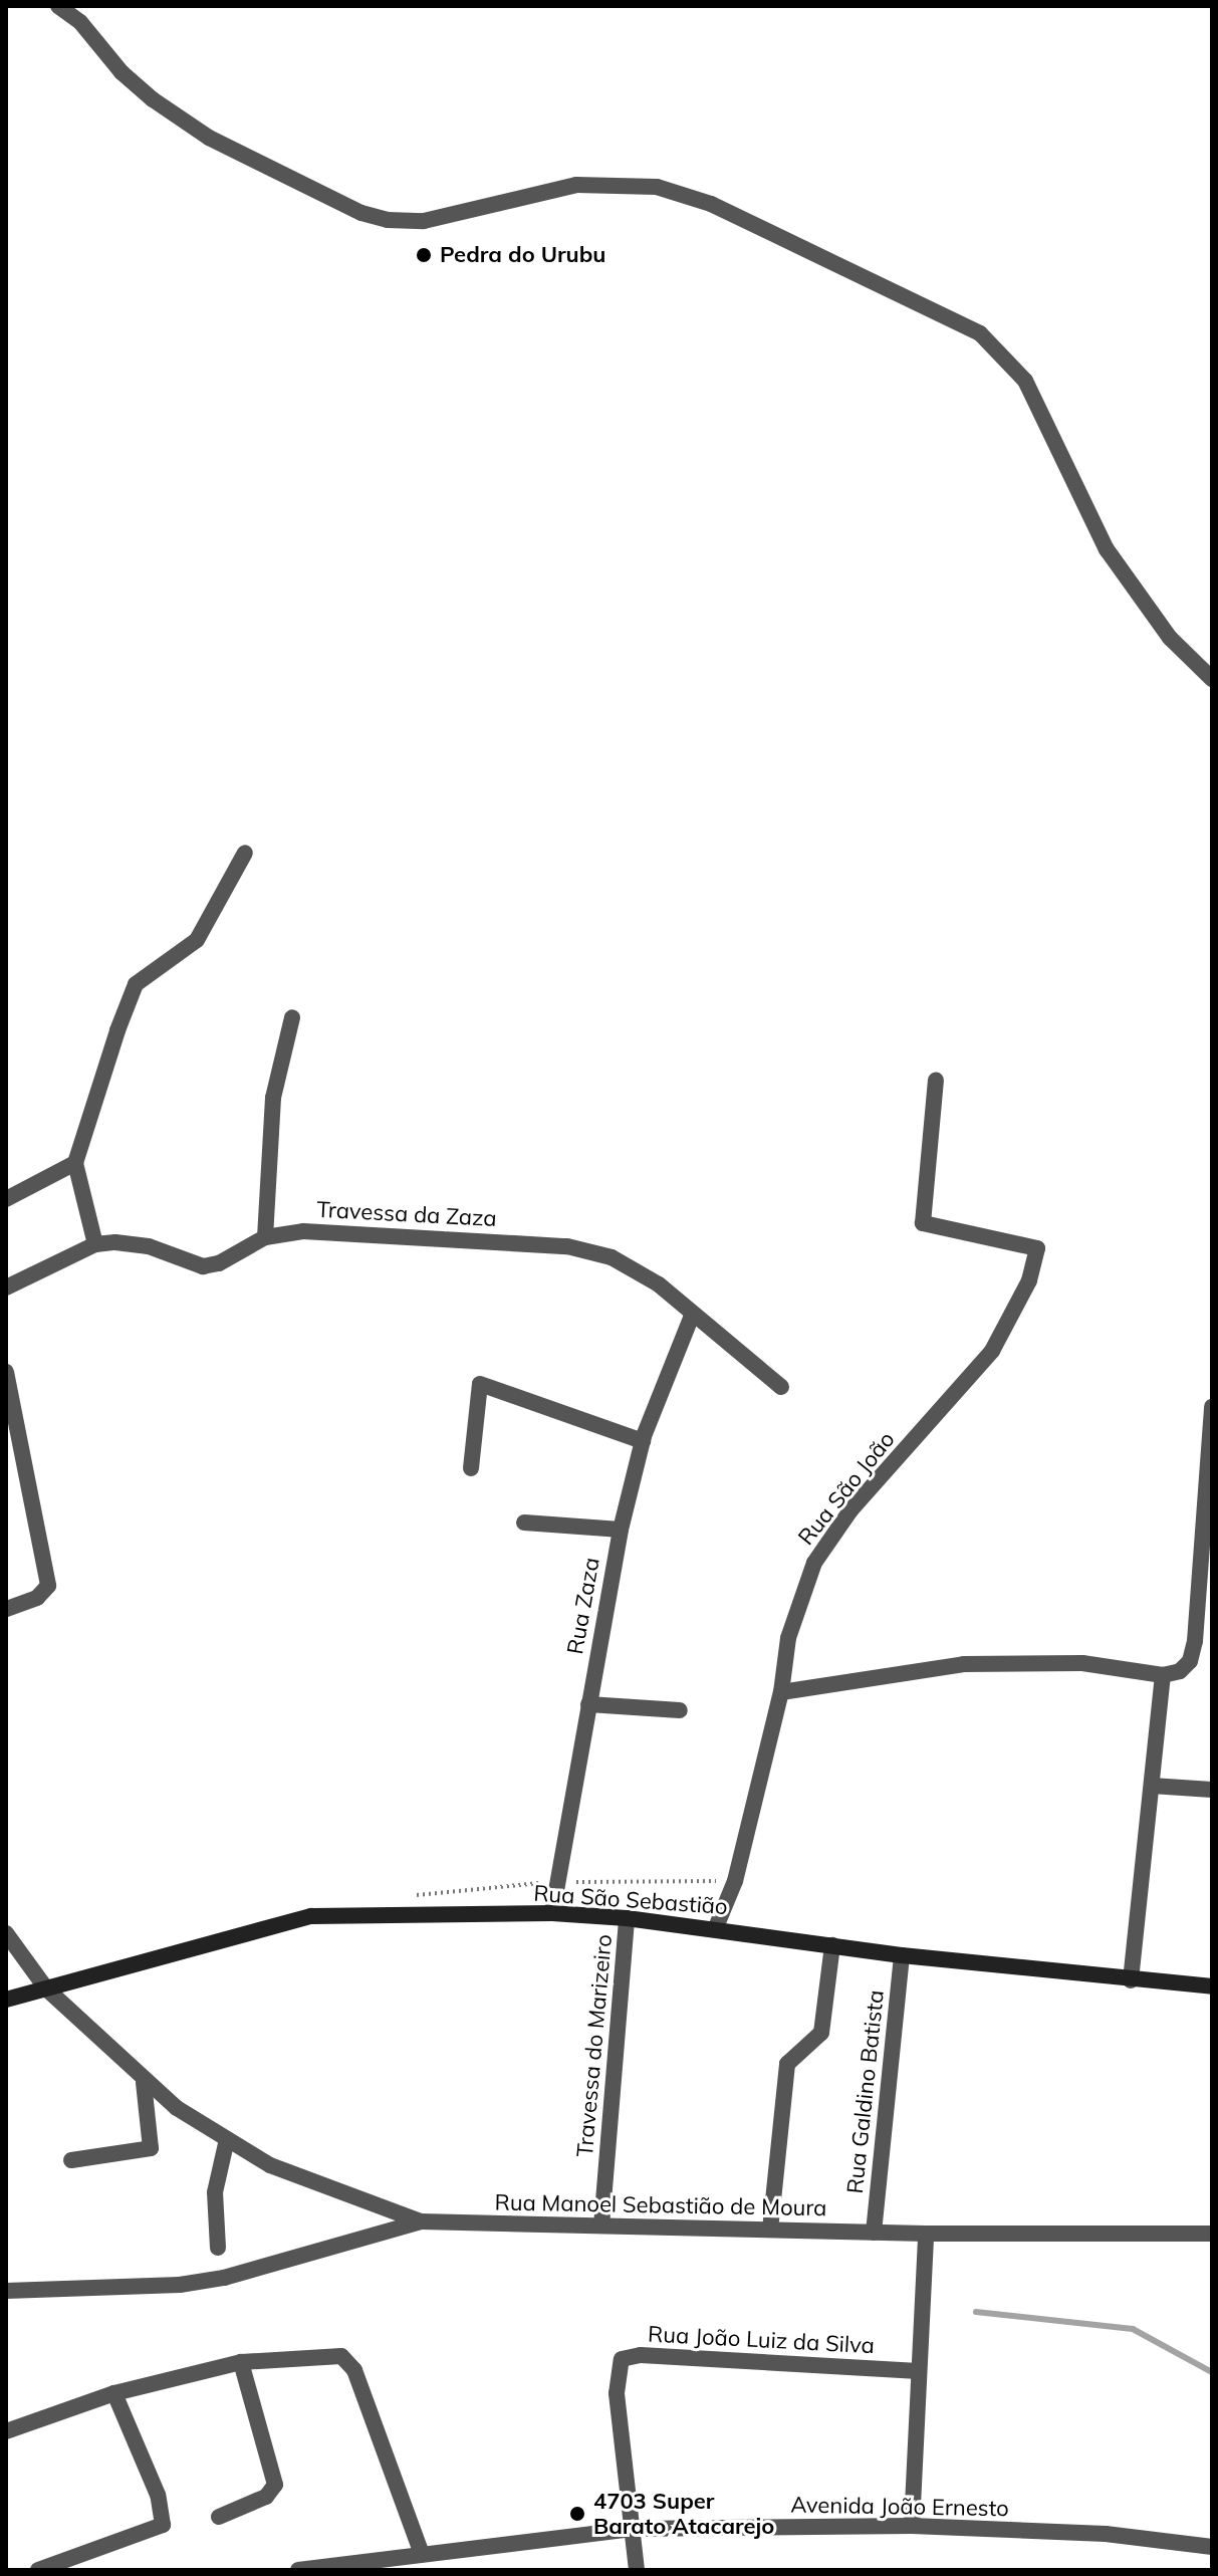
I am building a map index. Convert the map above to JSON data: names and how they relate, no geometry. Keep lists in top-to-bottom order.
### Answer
{
  "streets": {
    "street": [
      "Travessa da Zaza",
      "Rua São João",
      "Rua Zaza",
      "Rua São Sebastião",
      "Travessa do Marizeiro",
      "Rua Galdino Batista",
      "Rua Manoel Sebastião de Moura",
      "Rua João Luiz da Silva",
      "Avenida João Ernesto"
    ]
  },
  "crossings": [
    ["Travessa da Zaza", "Rua Zaza"],
    ["Rua São João", "Rua São Sebastião"],
    ["Rua Zaza", "Rua São Sebastião"],
    ["Rua São Sebastião", "Travessa do Marizeiro"],
    ["Rua São Sebastião", "Rua Galdino Batista"],
    ["Rua São Sebastião", "Rua Manoel Sebastião de Moura"],
    ["Travessa do Marizeiro", "Rua Manoel Sebastião de Moura"],
    ["Rua Galdino Batista", "Rua Manoel Sebastião de Moura"],
    ["Rua João Luiz da Silva", "Avenida João Ernesto"]
  ],
  "places": ["Pedra do Urubu", "4703 Super Barato Atacarejo"]
}
